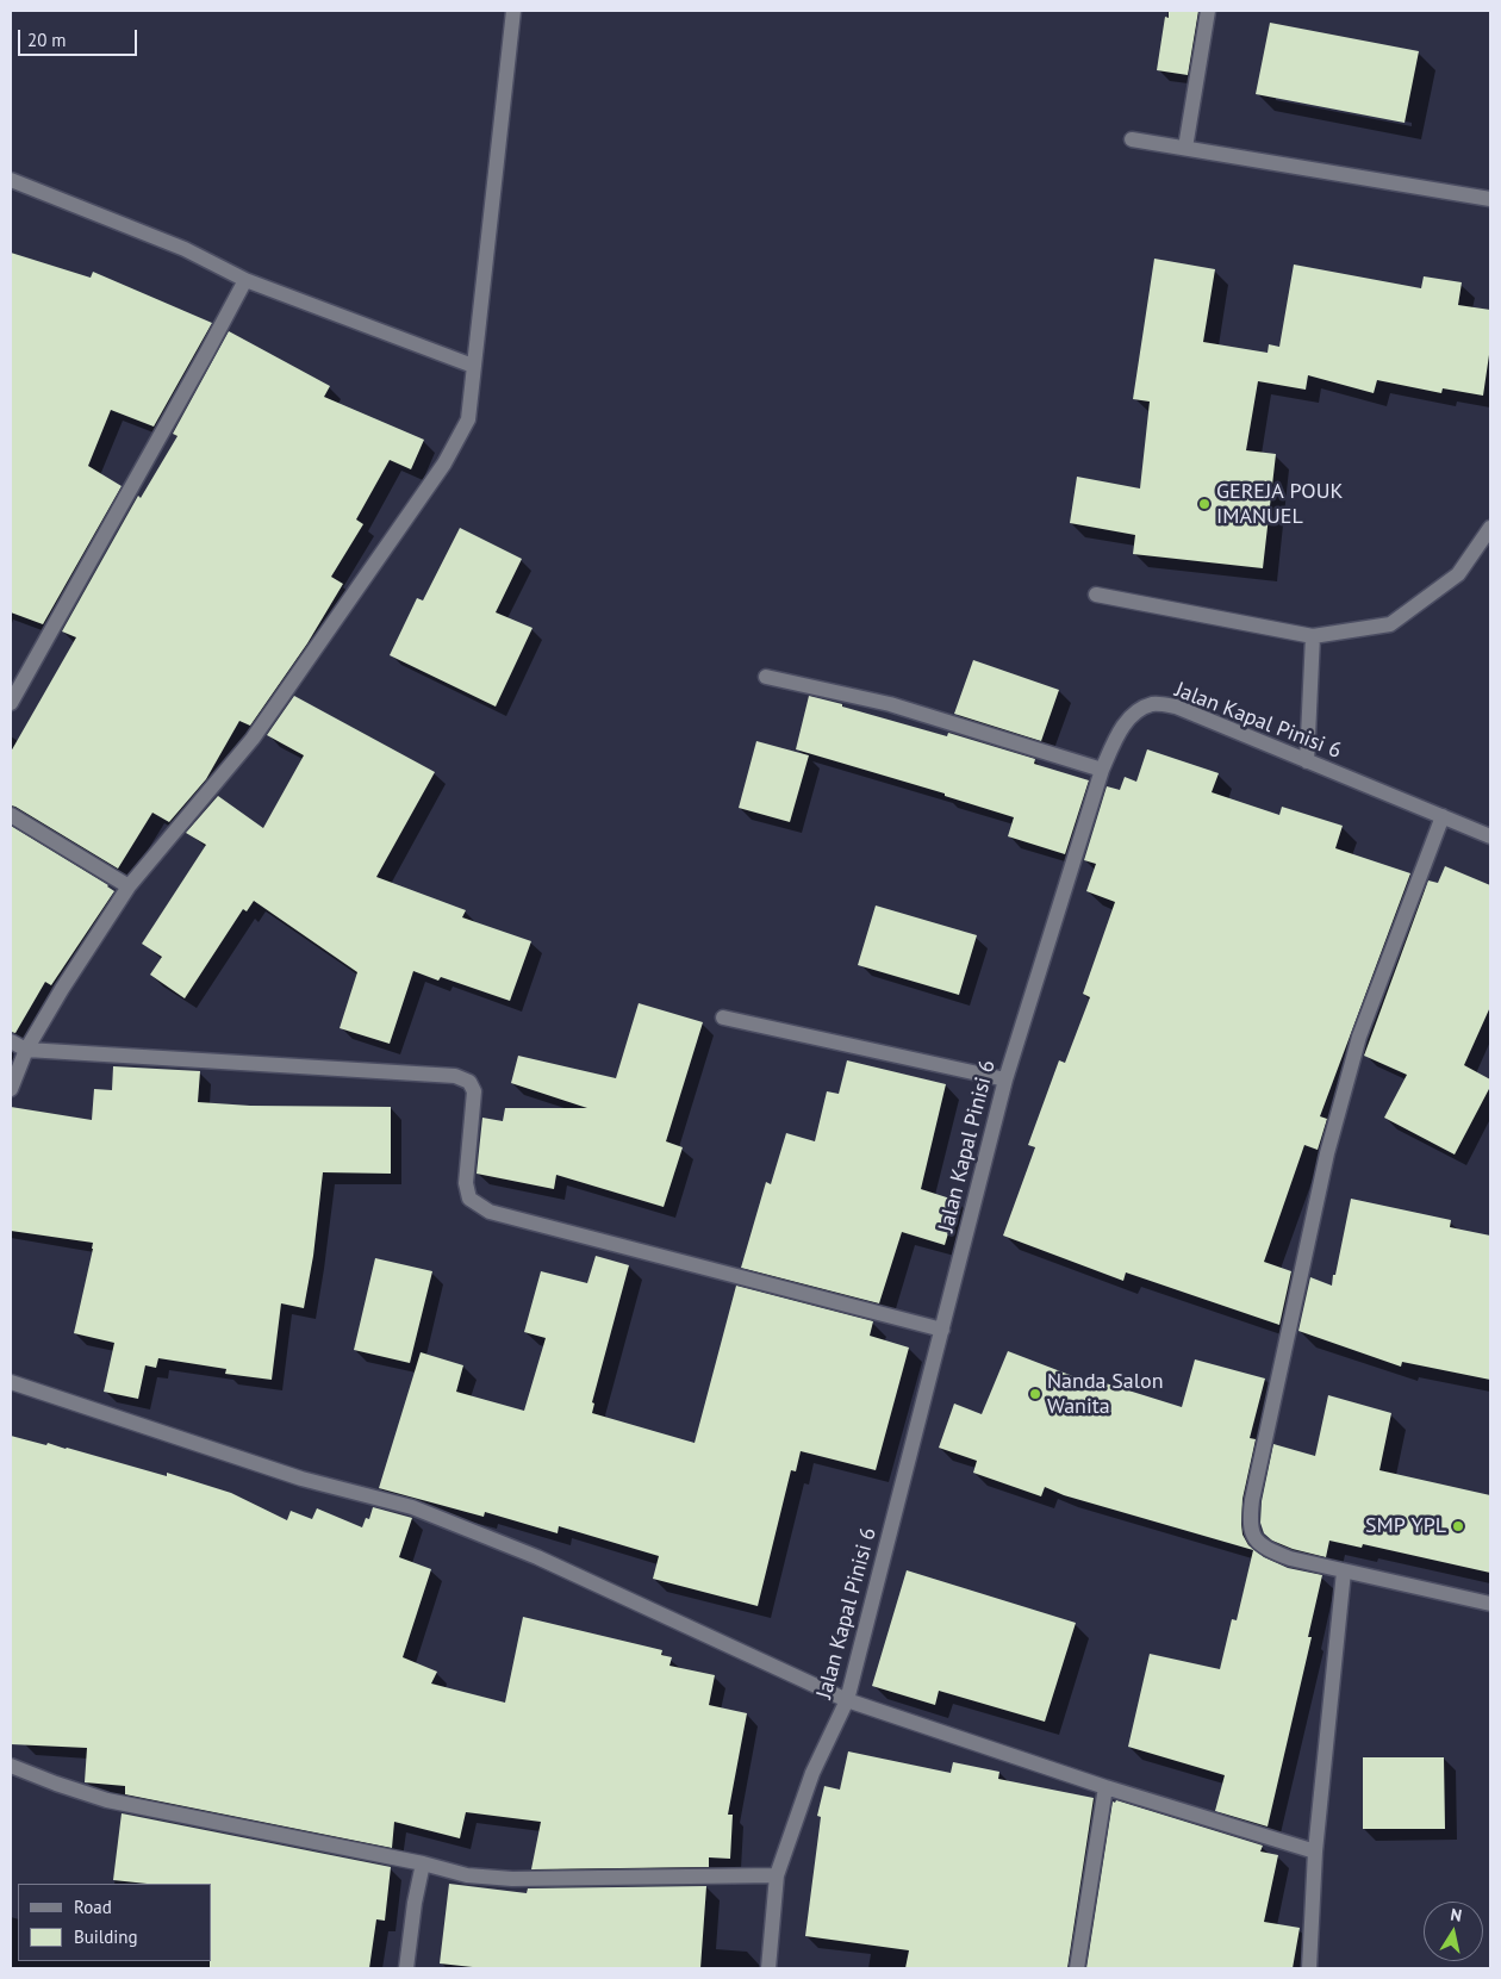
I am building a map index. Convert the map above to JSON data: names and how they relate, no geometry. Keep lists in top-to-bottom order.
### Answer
{
  "streets": {
    "street": ["Jalan Kapal Pinisi 6"]
  },
  "places": ["GEREJA POUK IMANUEL", "Nanda Salon Wanita", "SMP YPL"],
  "legend": ["Road", "Building"],
  "scale_bar": "20 m",
  "north": "top"
}
